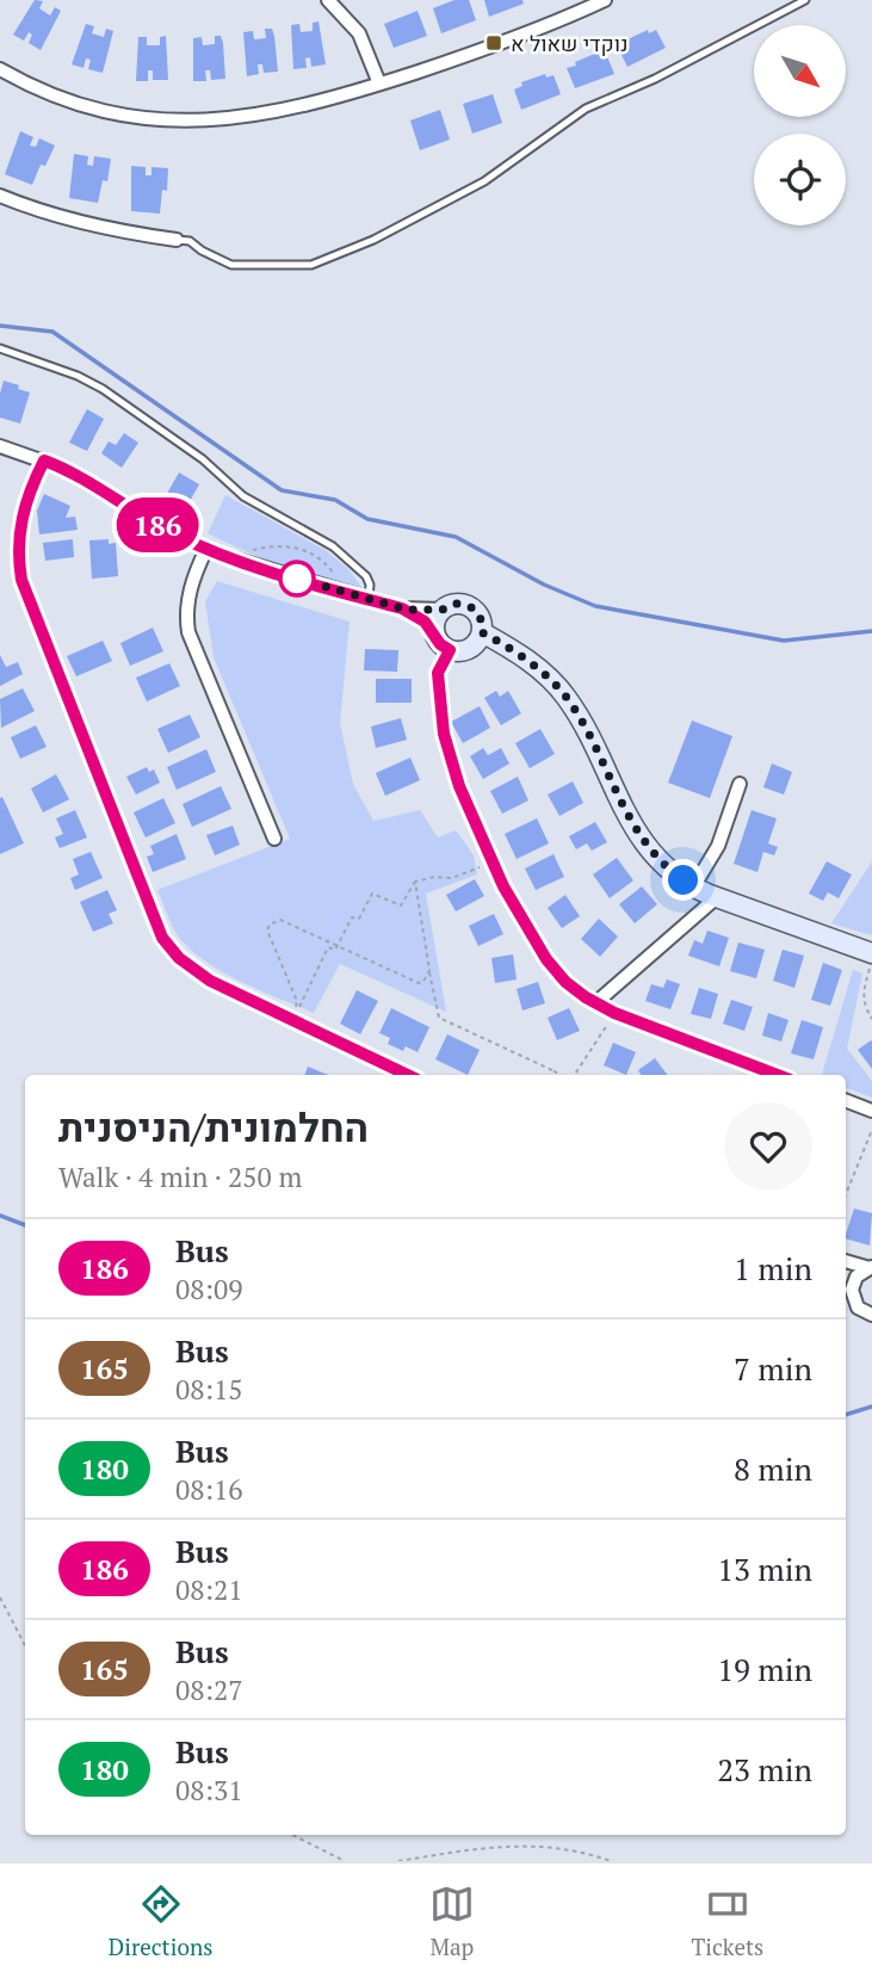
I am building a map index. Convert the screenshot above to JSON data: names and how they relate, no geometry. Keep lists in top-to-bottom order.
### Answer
{
  "places": {
    "transit": ["נוקדי שאול א"]
  },
  "lines": ["bus line 186"],
  "north": "bottom right",
  "page": {
    "on_map": "186",
    "heading": ["החלמונית/הניסנית", "Walk · 4 min · 250 m"],
    "list": [
      {
        "mark": "186",
        "name": "Bus",
        "note": "08:09",
        "value": "1 min"
      },
      {
        "mark": "165",
        "name": "Bus",
        "note": "08:15",
        "value": "7 min"
      },
      {
        "mark": "180",
        "name": "Bus",
        "note": "08:16",
        "value": "8 min"
      },
      {
        "mark": "186",
        "name": "Bus",
        "note": "08:21",
        "value": "13 min"
      },
      {
        "mark": "165",
        "name": "Bus",
        "note": "08:27",
        "value": "19 min"
      },
      {
        "mark": "180",
        "name": "Bus",
        "note": "08:31",
        "value": "23 min"
      }
    ],
    "tabs": ["Directions", "Map", "Tickets"]
  }
}
